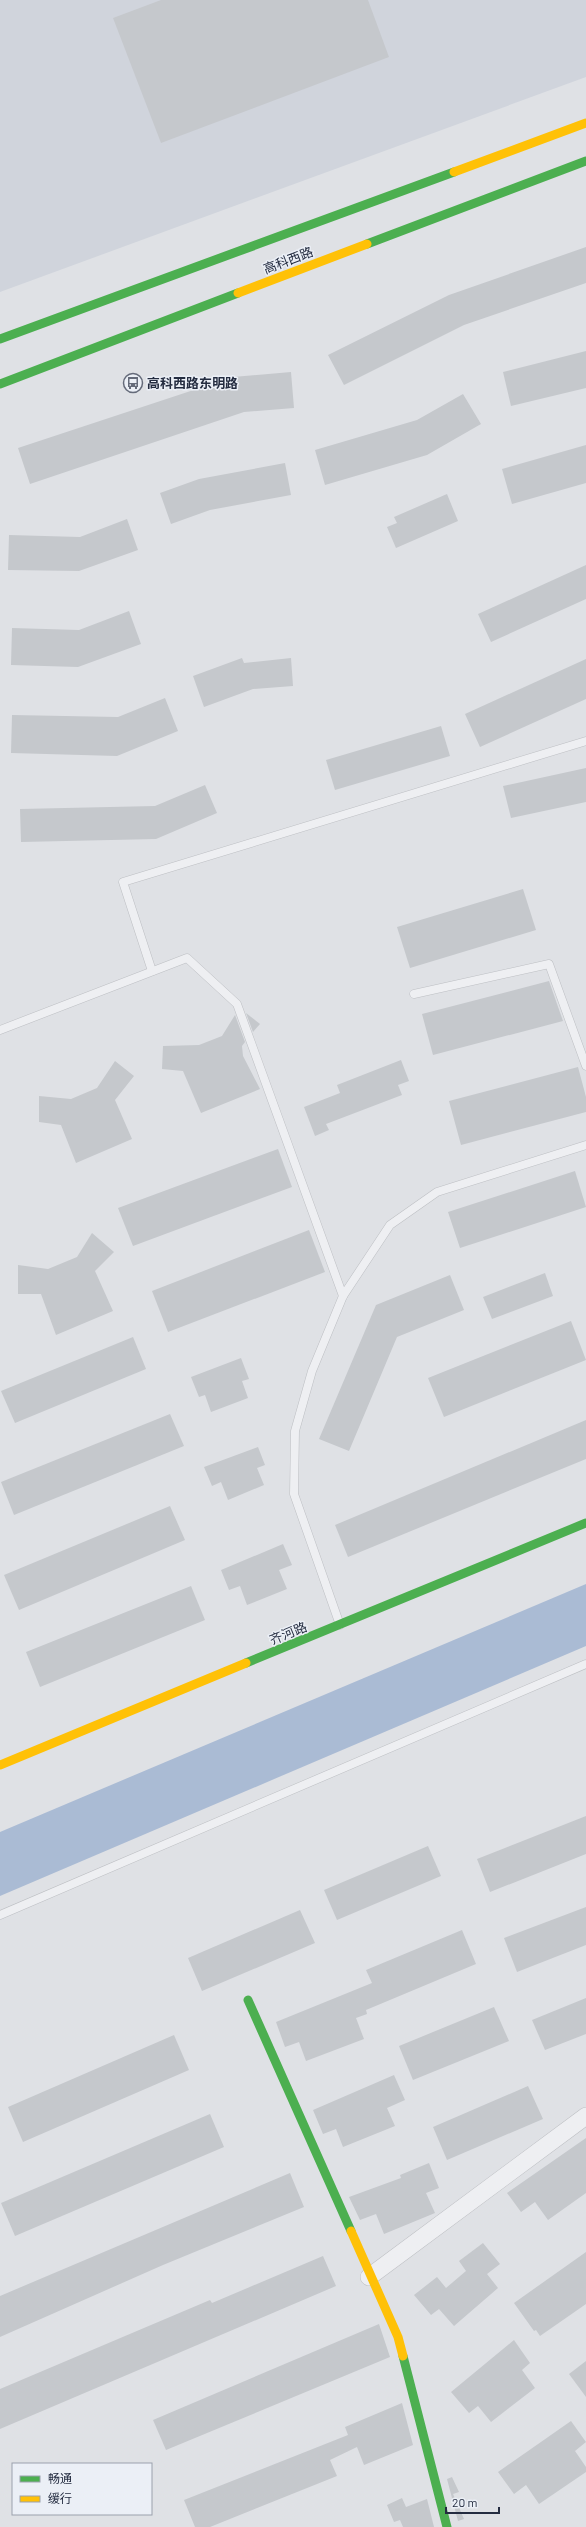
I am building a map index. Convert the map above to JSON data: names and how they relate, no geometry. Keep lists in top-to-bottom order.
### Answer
{
  "streets": {
    "main road": ["高科西路", "齐河路"]
  },
  "places": {
    "bus stop": ["高科西路东明路"]
  },
  "legend": ["畅通", "缓行"],
  "scale_bar": "20 m"
}
